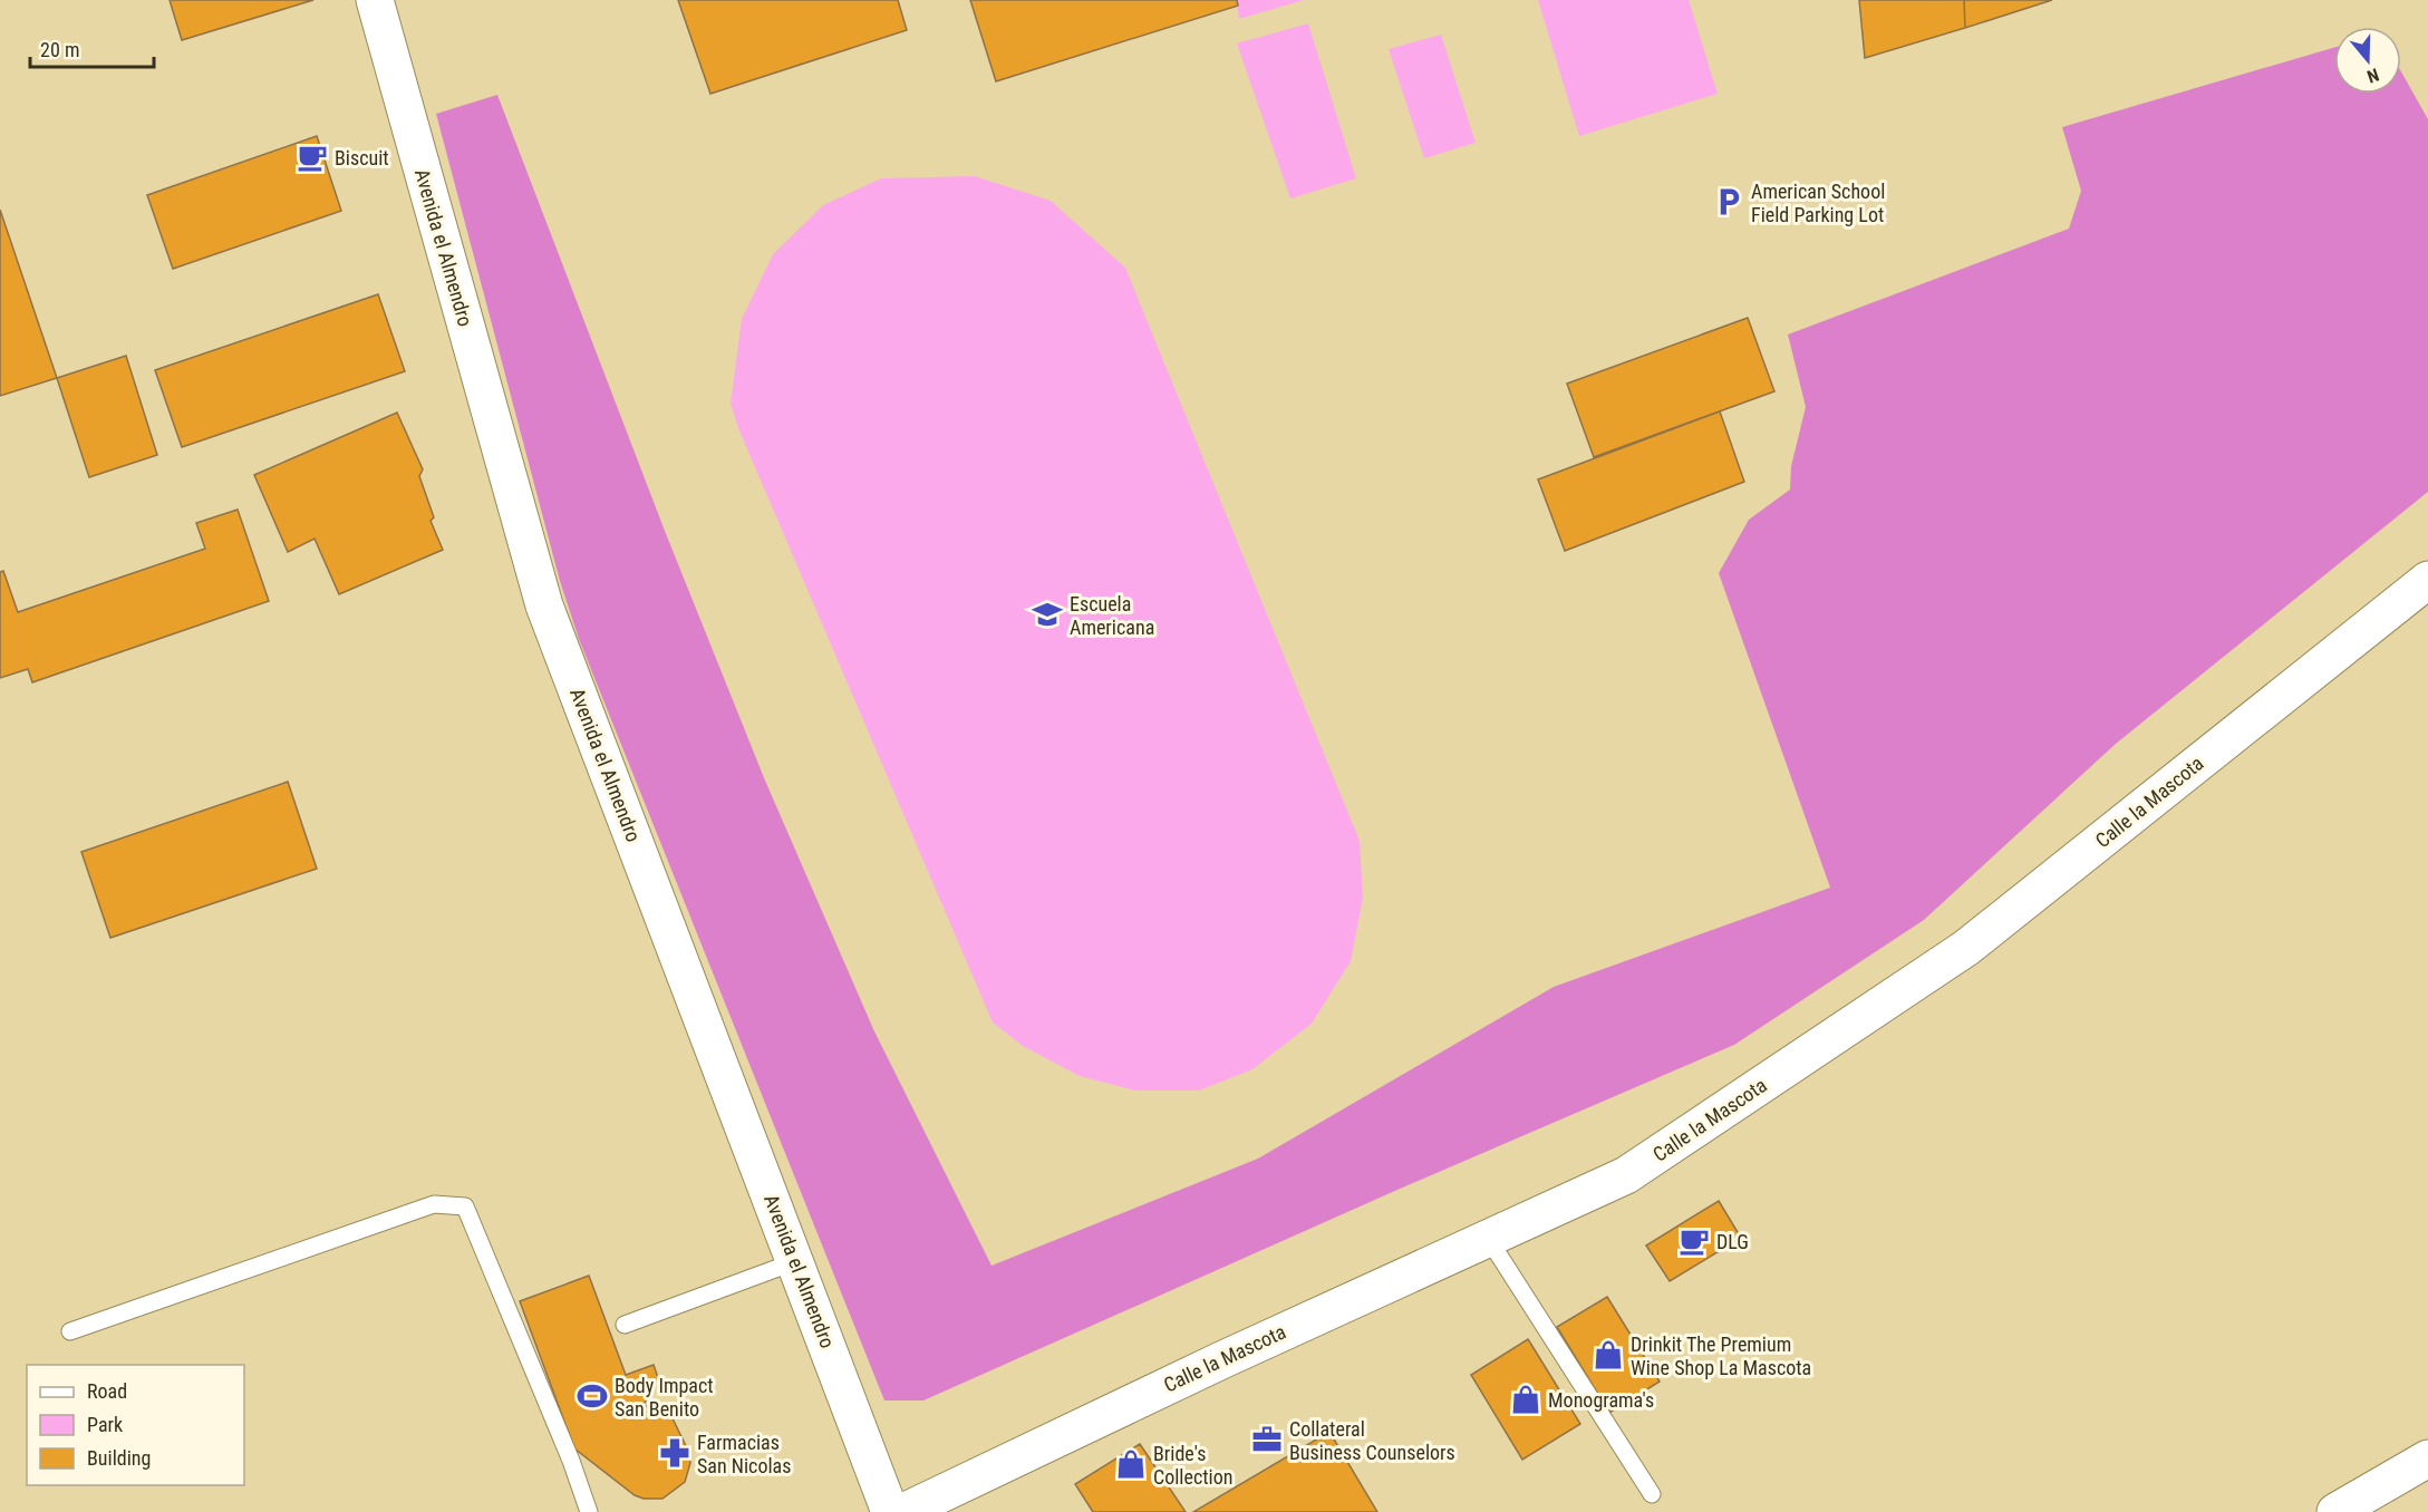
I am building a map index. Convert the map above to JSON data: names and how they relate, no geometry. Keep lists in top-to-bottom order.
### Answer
{
  "streets": {
    "main road": ["Avenida el Almendro", "Calle la Mascota"]
  },
  "places": {
    "cafe": ["Biscuit", "DLG"],
    "parking": ["American School Field Parking Lot"],
    "school or university": ["Escuela Americana"],
    "shop": ["Drinkit The Premium Wine Shop La Mascota", "Monograma's", "Bride's Collection"],
    "sports": ["Body Impact San Benito"],
    "office": ["Collateral Business Counselors"],
    "pharmacy": ["Farmacias San Nicolas"]
  },
  "legend": ["Road", "Park", "Building"],
  "scale_bar": "20 m",
  "north": "bottom"
}
